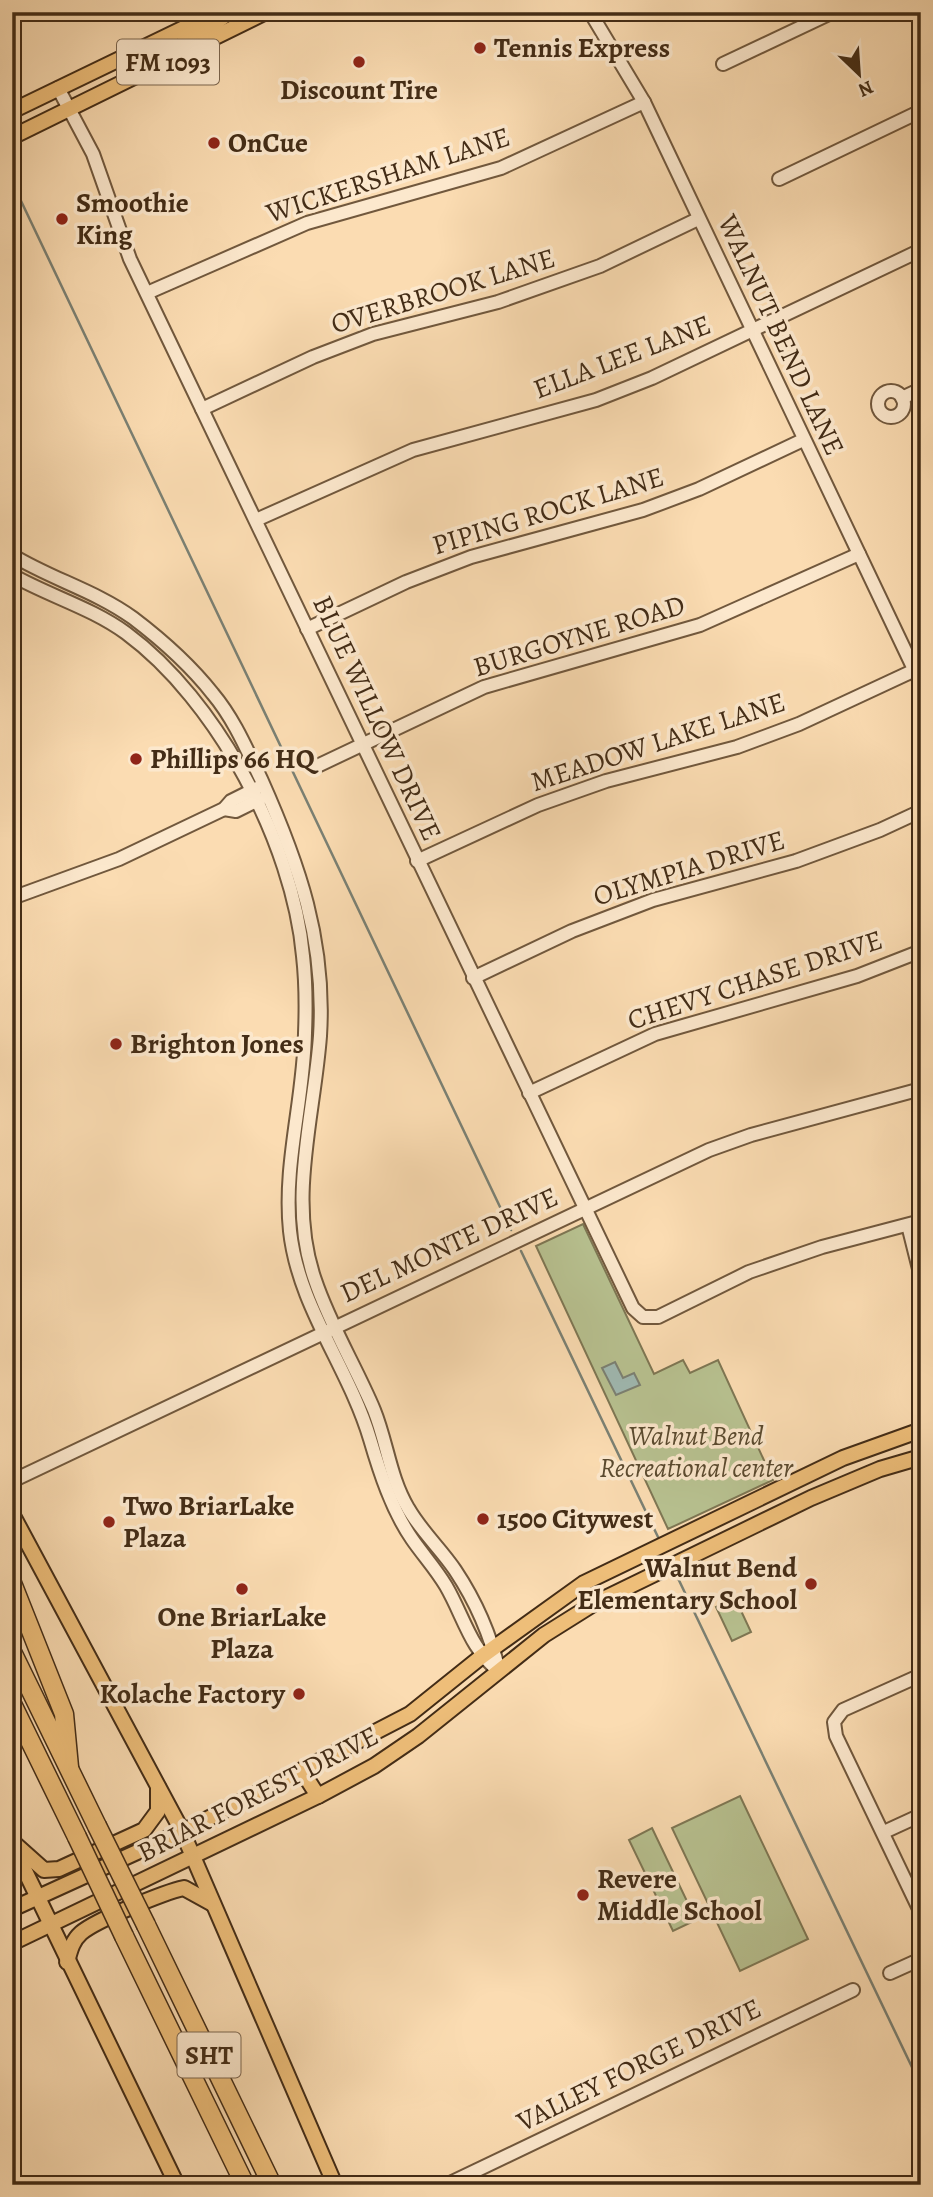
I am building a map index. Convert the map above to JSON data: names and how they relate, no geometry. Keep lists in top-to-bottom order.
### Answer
{
  "streets": {
    "highway": ["SHT"],
    "main road": ["FM 1093", "BRIAR FOREST DRIVE"],
    "street": [
      "WICKERSHAM LANE",
      "OVERBROOK LANE",
      "WALNUT BEND LANE",
      "ELLA LEE LANE",
      "PIPING ROCK LANE",
      "BURGOYNE ROAD",
      "BLUE WILLOW DRIVE",
      "MEADOW LAKE LANE",
      "OLYMPIA DRIVE",
      "CHEVY CHASE DRIVE",
      "DEL MONTE DRIVE",
      "VALLEY FORGE DRIVE"
    ]
  },
  "crossings": [
    ["FM 1093", "BLUE WILLOW DRIVE"],
    ["WICKERSHAM LANE", "WALNUT BEND LANE"],
    ["WICKERSHAM LANE", "BLUE WILLOW DRIVE"],
    ["OVERBROOK LANE", "WALNUT BEND LANE"],
    ["OVERBROOK LANE", "BLUE WILLOW DRIVE"],
    ["WALNUT BEND LANE", "ELLA LEE LANE"],
    ["WALNUT BEND LANE", "PIPING ROCK LANE"],
    ["WALNUT BEND LANE", "BURGOYNE ROAD"],
    ["WALNUT BEND LANE", "MEADOW LAKE LANE"],
    ["ELLA LEE LANE", "BLUE WILLOW DRIVE"],
    ["PIPING ROCK LANE", "BLUE WILLOW DRIVE"],
    ["BURGOYNE ROAD", "BLUE WILLOW DRIVE"],
    ["BLUE WILLOW DRIVE", "MEADOW LAKE LANE"],
    ["BLUE WILLOW DRIVE", "OLYMPIA DRIVE"],
    ["BLUE WILLOW DRIVE", "CHEVY CHASE DRIVE"],
    ["BLUE WILLOW DRIVE", "DEL MONTE DRIVE"]
  ],
  "parks": ["Walnut Bend Recreational center"],
  "places": [
    "Tennis Express",
    "Discount Tire",
    "OnCue",
    "Smoothie King",
    "Phillips 66 HQ",
    "Brighton Jones",
    "1500 Citywest",
    "Two BriarLake Plaza",
    "Walnut Bend Elementary School",
    "One BriarLake Plaza",
    "Kolache Factory",
    "Revere Middle School"
  ],
  "north": "bottom right"
}
